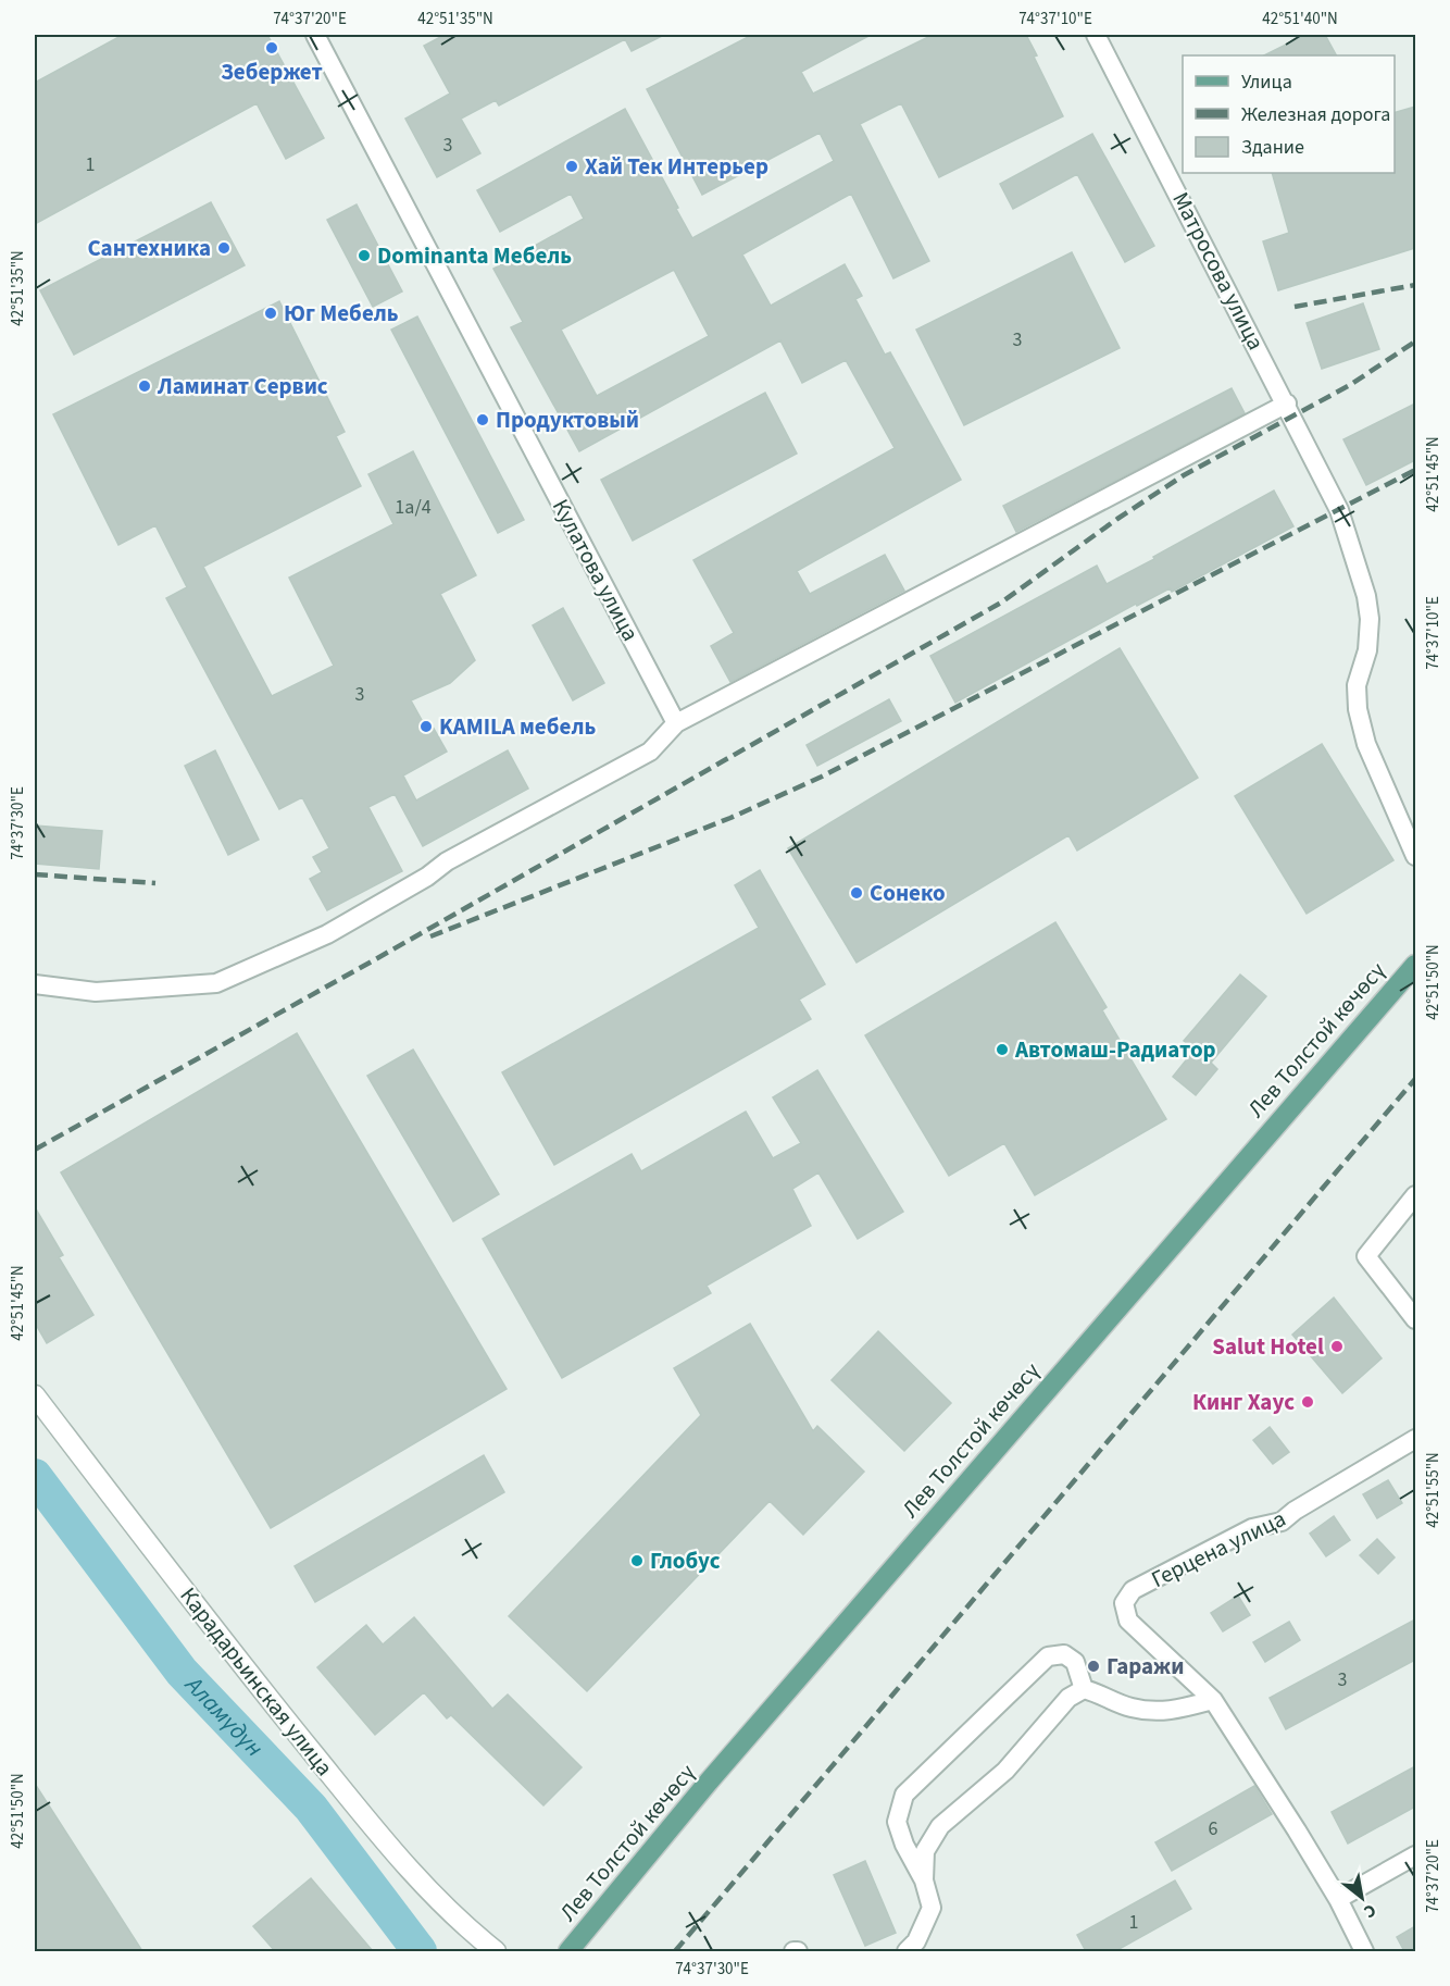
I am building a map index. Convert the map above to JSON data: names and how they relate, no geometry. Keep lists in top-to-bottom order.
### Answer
{
  "streets": {
    "main road": ["Лев Толстой көчөсү"],
    "street": [
      "Матросова улица",
      "Кулатова улица",
      "Герцена улица",
      "Карадарьинская улица"
    ]
  },
  "water": ["Аламүдүн"],
  "places": [
    "Зебержет",
    "Хай Тек Интерьер",
    "Сантехника",
    "Dominanta Мебель",
    "Юг Мебель",
    "Ламинат Сервис",
    "Продуктовый",
    "KAMILA мебель",
    "Сонеко",
    "Автомаш-Радиатор",
    "Salut Hotel",
    "Кинг Хаус",
    "Глобус",
    "Гаражи"
  ],
  "house_numbers": [
    "3",
    "1",
    "3",
    "1а/4",
    "3",
    "3",
    "6",
    "1"
  ],
  "legend": ["Улица", "Железная дорога", "Здание"],
  "north": "bottom right",
  "coordinates": [
    "74°37'20\"E",
    "42°51'35\"N",
    "74°37'10\"E",
    "42°51'40\"N",
    "42°51'45\"N",
    "74°37'30\"E",
    "42°51'50\"N",
    "42°51'55\"N"
  ]
}
